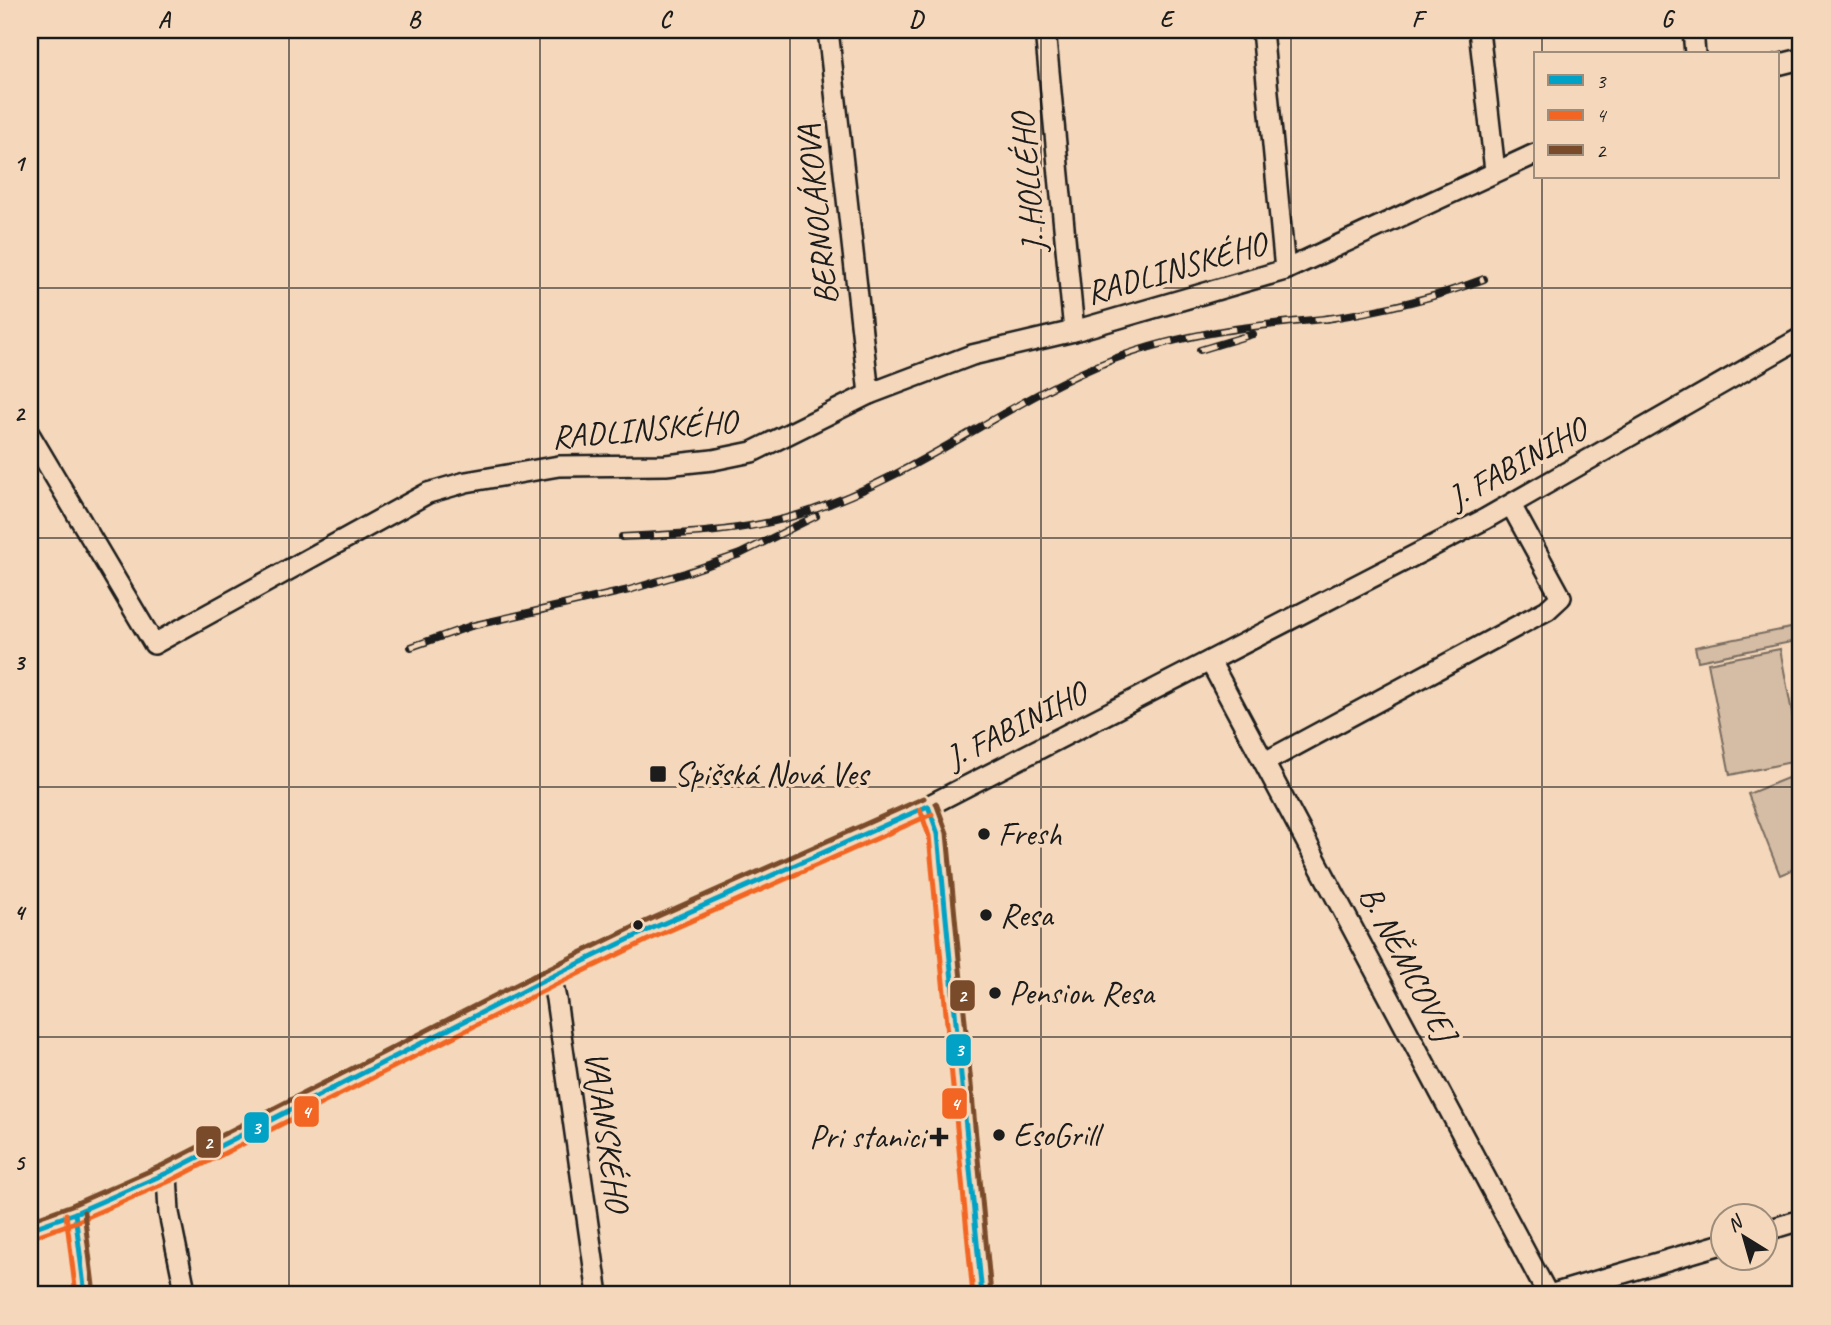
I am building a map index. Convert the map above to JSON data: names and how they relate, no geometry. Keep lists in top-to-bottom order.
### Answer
{
  "streets": {
    "street": [
      "J. HOLLÉHO",
      "BERNOLÁKOVA",
      "RADLINSKÉHO",
      "J. FABINIHO",
      "B. NĚMCOVEJ",
      "VAJANSKÉHO"
    ]
  },
  "crossings": [
    ["J. HOLLÉHO", "RADLINSKÉHO"],
    ["BERNOLÁKOVA", "RADLINSKÉHO"],
    ["J. FABINIHO", "B. NĚMCOVEJ"],
    ["J. FABINIHO", "VAJANSKÉHO"]
  ],
  "places": {
    "transit": ["Spišská Nová Ves"],
    "other": [
      "Fresh",
      "Resa",
      "Pension Resa",
      "EsoGrill"
    ],
    "health": ["Pri stanici"]
  },
  "lines": ["transit line 2", "transit line 3", "transit line 4"],
  "legend": ["3", "4", "2"],
  "north": "top left",
  "grid": {
    "columns": [
      "A",
      "B",
      "C",
      "D",
      "E",
      "F",
      "G"
    ],
    "rows": [
      "1",
      "2",
      "3",
      "4",
      "5"
    ]
  }
}
